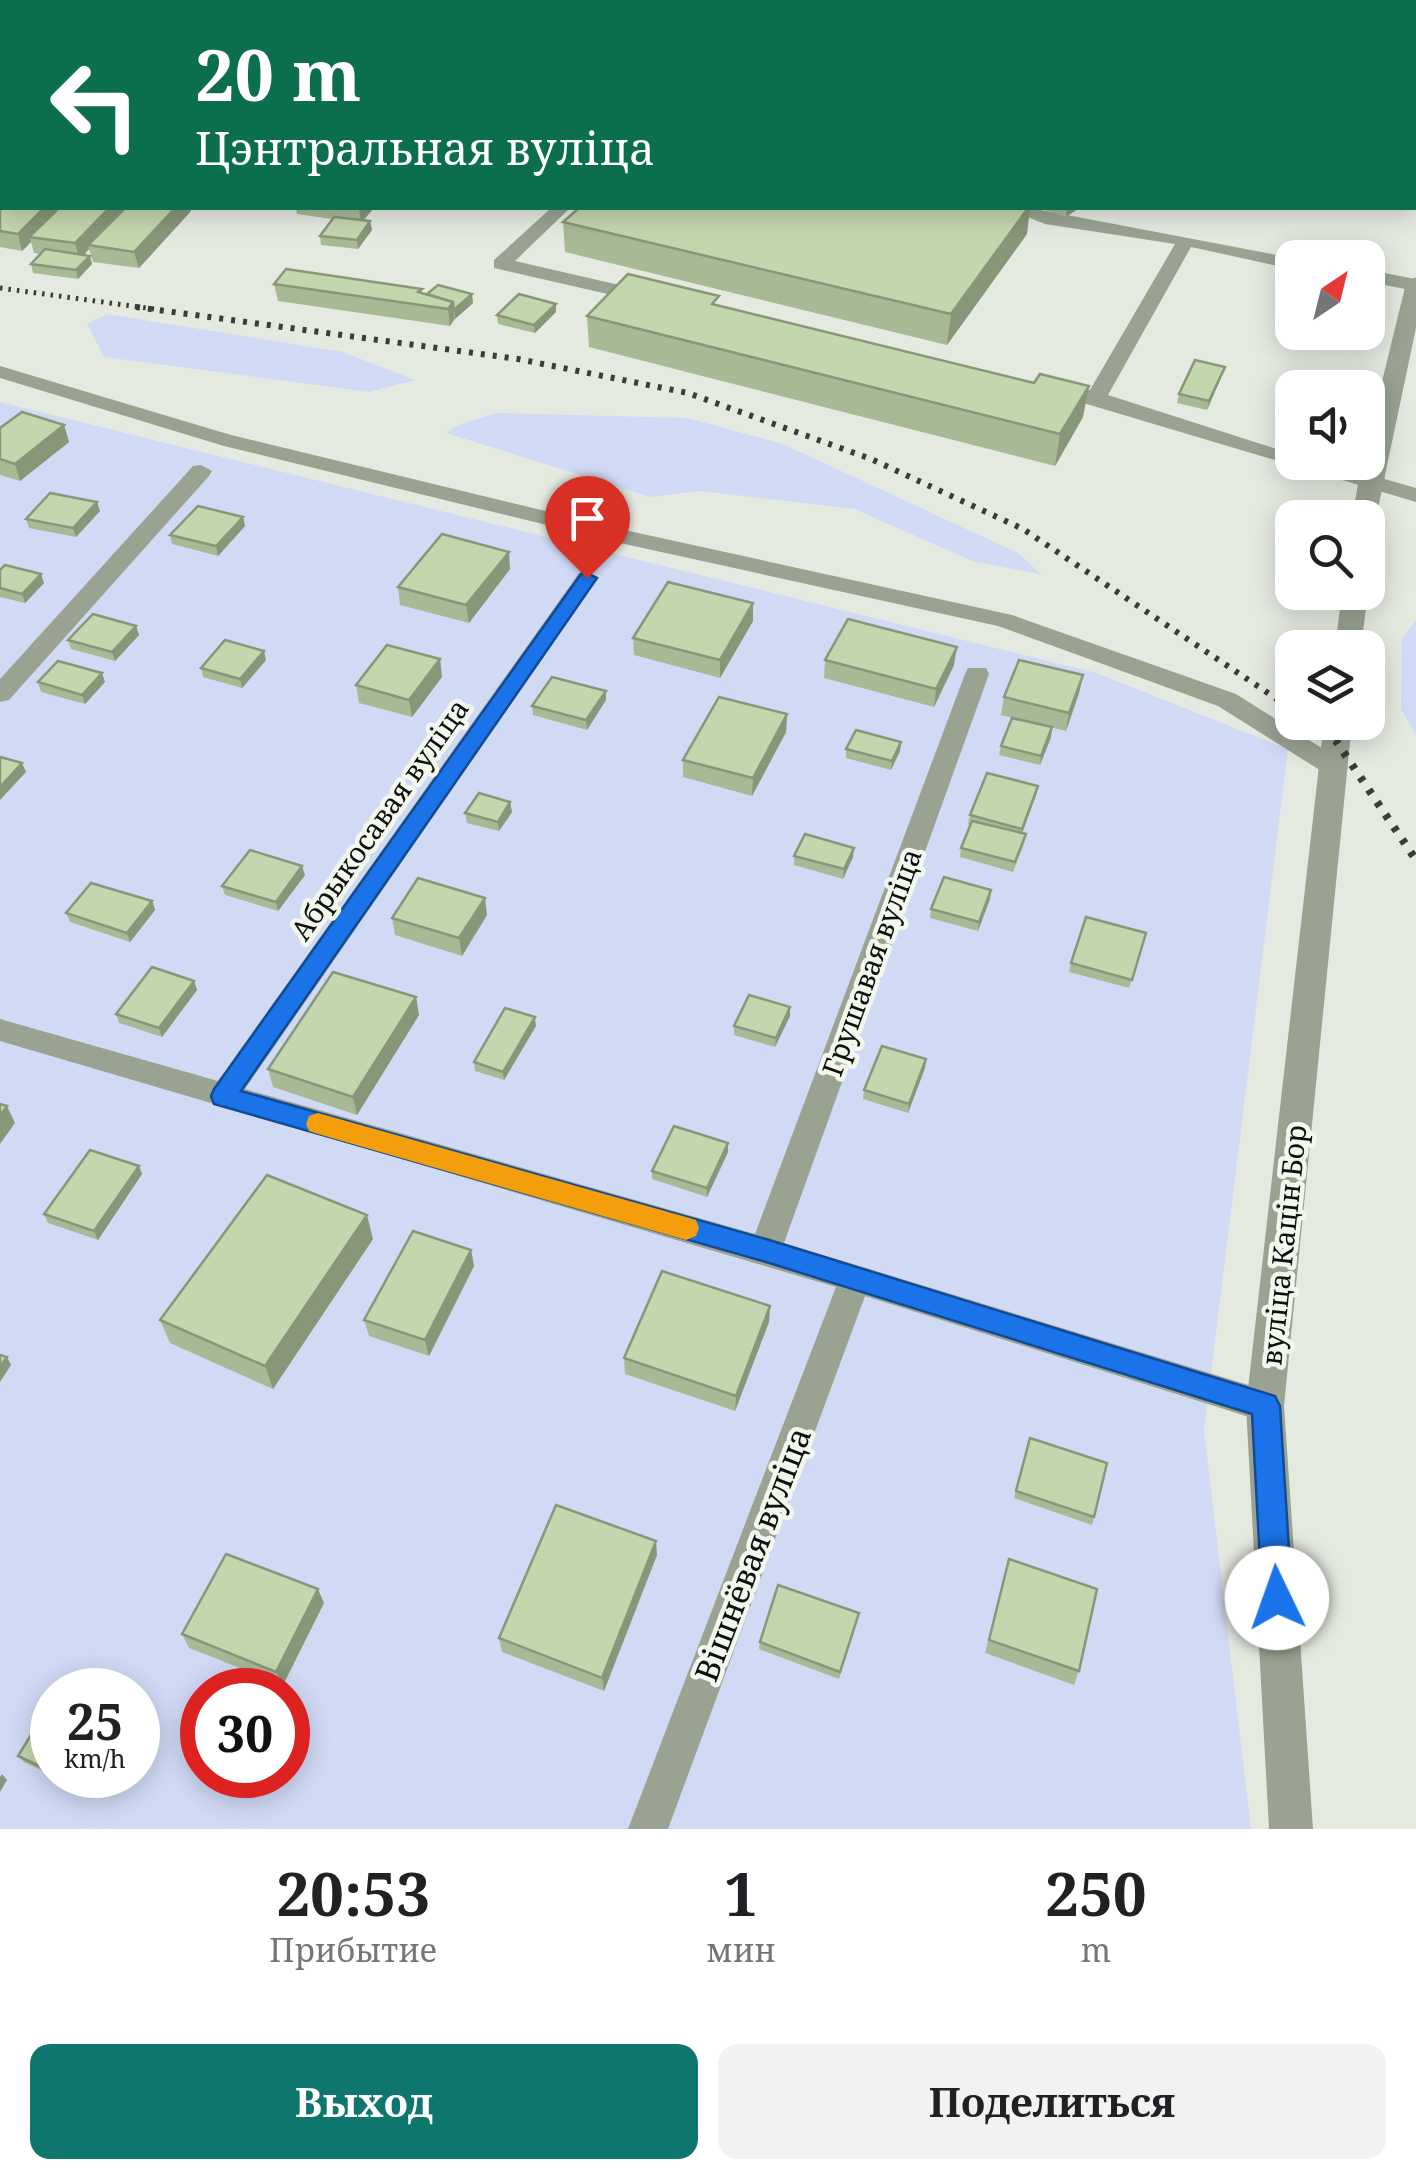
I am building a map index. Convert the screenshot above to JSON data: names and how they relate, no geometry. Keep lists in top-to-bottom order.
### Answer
{
  "streets": {
    "street": ["вуліца Кацін Бор"],
    "lane": ["Абрыкосавая вуліца", "Грушавая вуліца", "Вішнёвая вуліца"]
  },
  "north": "top right",
  "page": {
    "turn": ["20 m", "Цэнтральная вуліца"],
    "speed": "25 km/h",
    "limit": "30",
    "eta": [
      "20:53",
      "Прибытие",
      "1",
      "мин",
      "250",
      "m"
    ],
    "buttons": ["Выход", "Поделиться"]
  }
}
